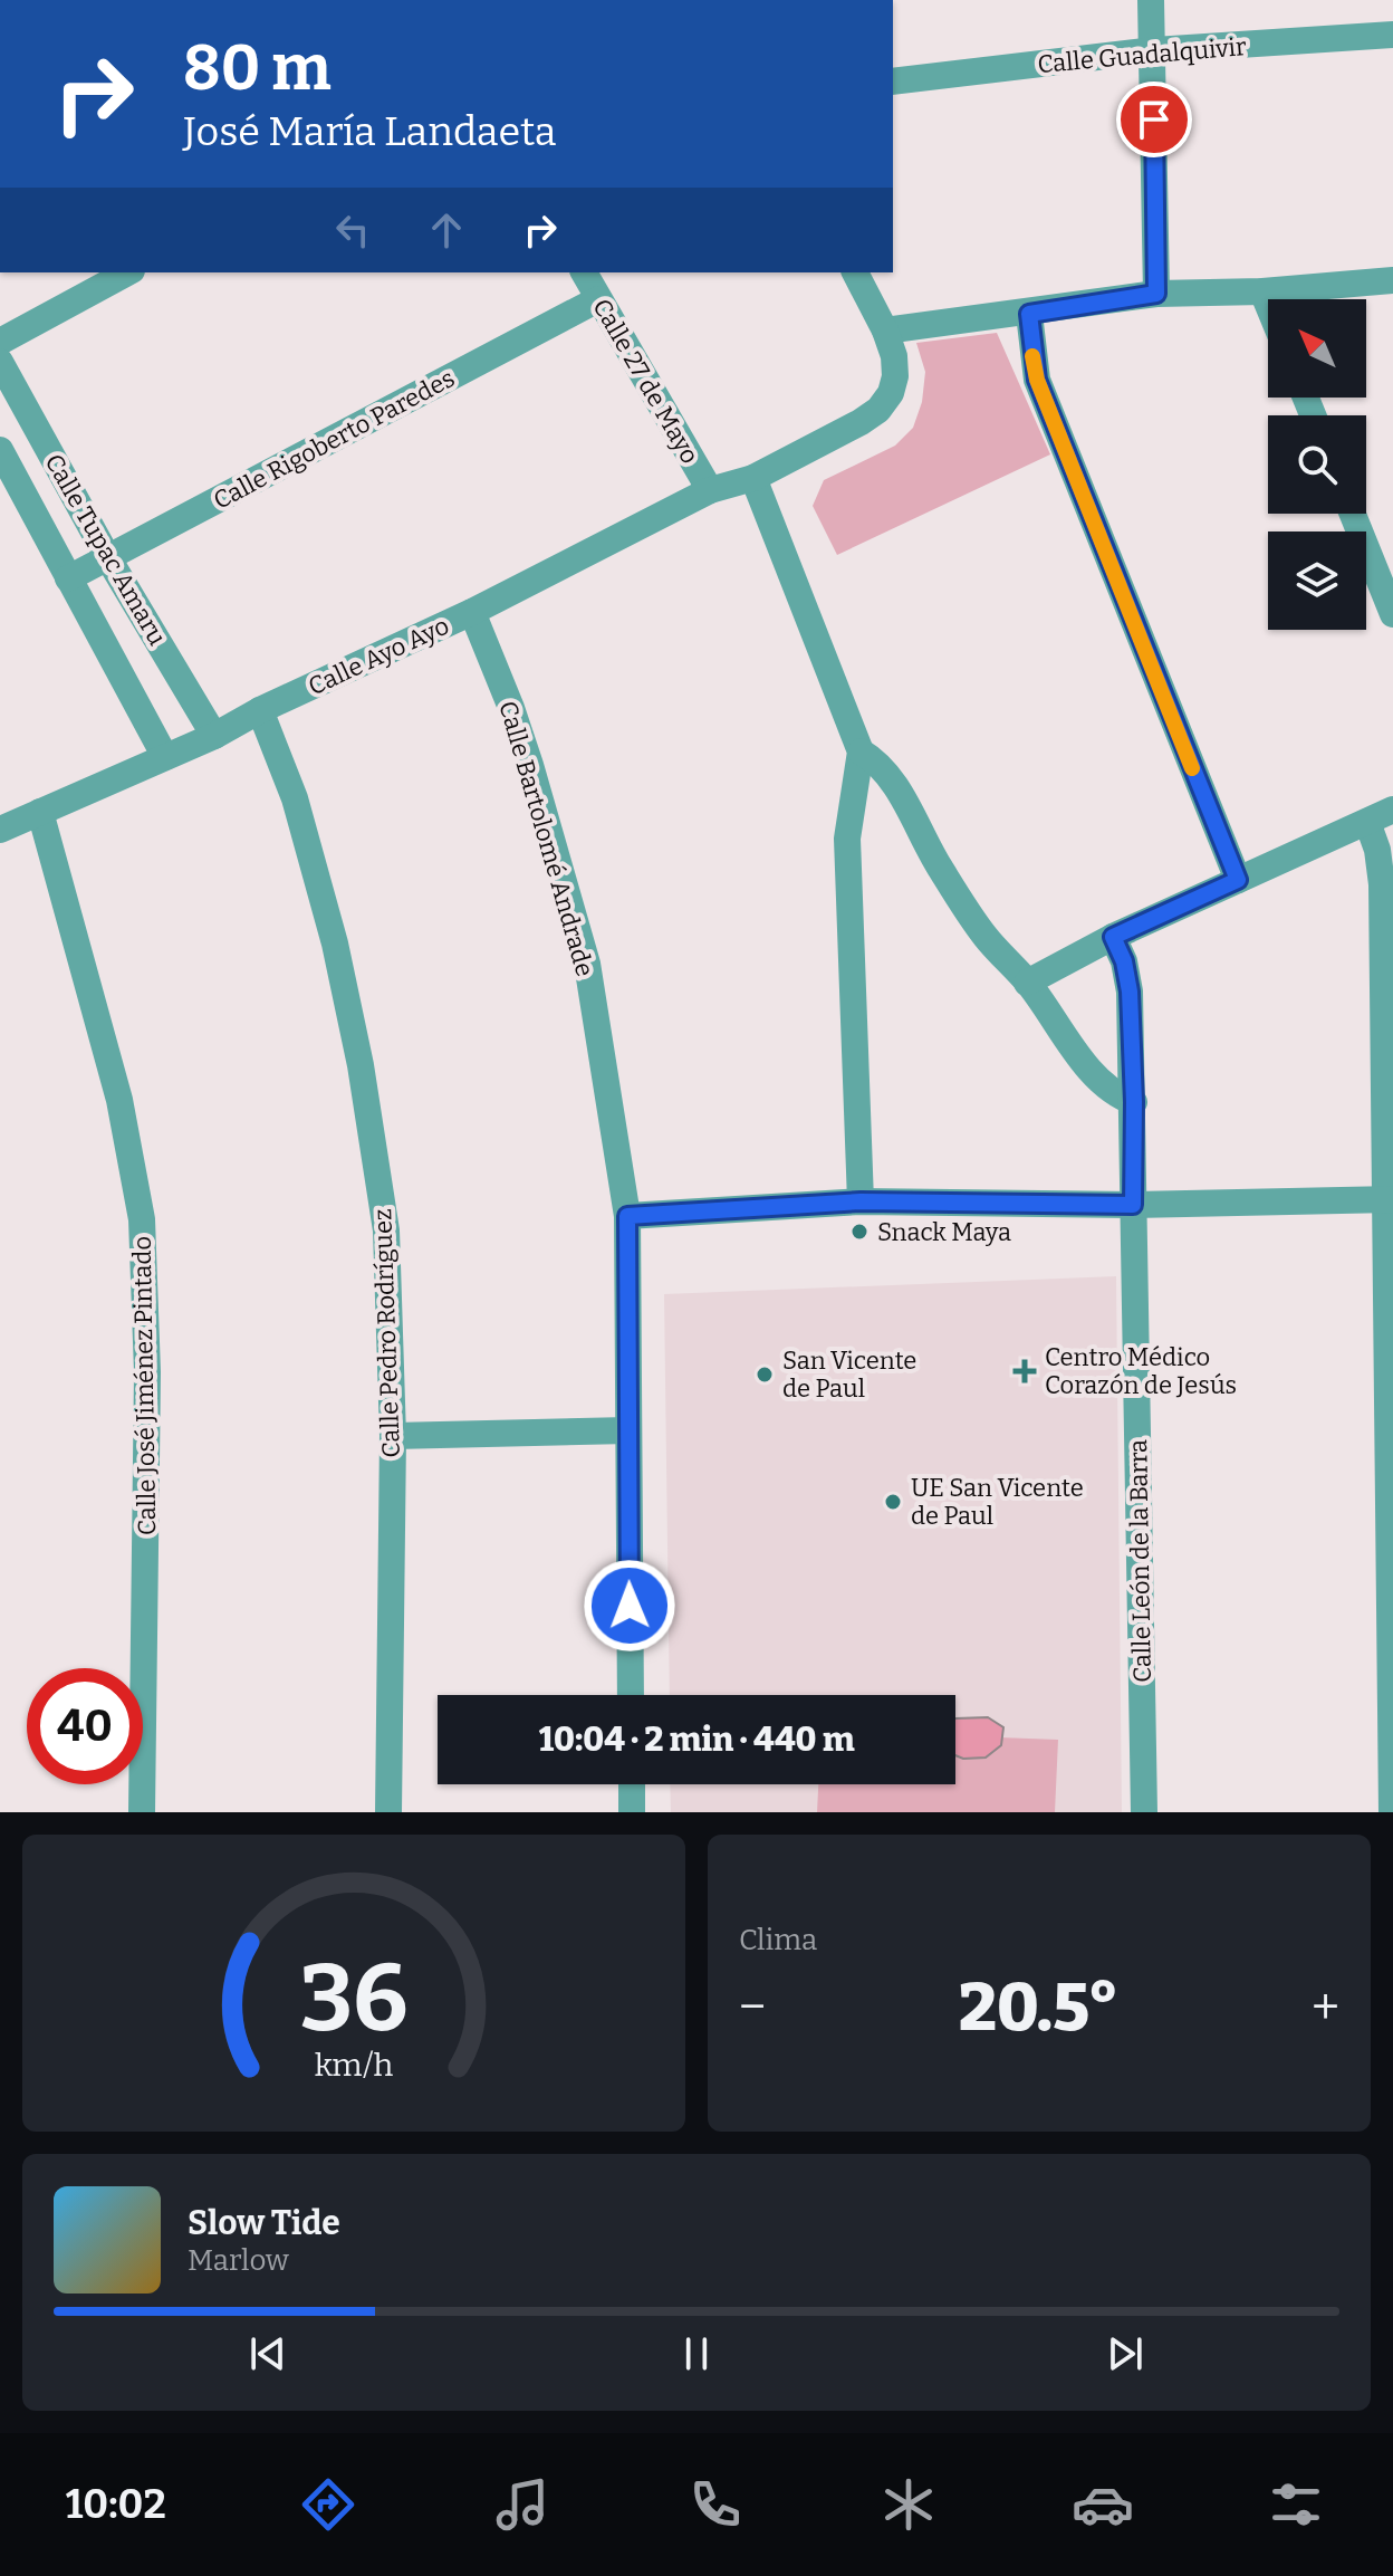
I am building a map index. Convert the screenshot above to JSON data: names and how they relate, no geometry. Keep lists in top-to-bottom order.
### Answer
{
  "streets": {
    "street": [
      "Calle Guadalquivir",
      "Calle 27 de Mayo",
      "Calle Rigoberto Paredes",
      "Calle Tupac Amaru",
      "Calle Ayo Ayo",
      "Calle Bartolomé Andrade",
      "Calle Pedro Rodríguez",
      "Calle José Jiménez Pintado",
      "Calle León de la Barra"
    ]
  },
  "crossings": [
    ["Calle 27 de Mayo", "Calle Rigoberto Paredes"],
    ["Calle 27 de Mayo", "Calle Ayo Ayo"],
    ["Calle Rigoberto Paredes", "Calle Tupac Amaru"],
    ["Calle Tupac Amaru", "Calle Ayo Ayo"],
    ["Calle Ayo Ayo", "Calle Bartolomé Andrade"],
    ["Calle Ayo Ayo", "Calle Pedro Rodríguez"],
    ["Calle Ayo Ayo", "Calle José Jiménez Pintado"]
  ],
  "places": {
    "other": ["Snack Maya", "San Vicente de Paul", "UE San Vicente de Paul"],
    "health": ["Centro Médico Corazón de Jesús"]
  },
  "north": "top left",
  "page": {
    "turn": ["80 m", "José María Landaeta"],
    "limit": "40",
    "trip": "10:04 · 2 min · 440 m",
    "tile": "Clima",
    "heat": ["−", "20.5°", "+"],
    "song": ["Slow Tide", "Marlow"],
    "tabs": "10:02",
    "gauge": ["36", "km/h"]
  }
}
